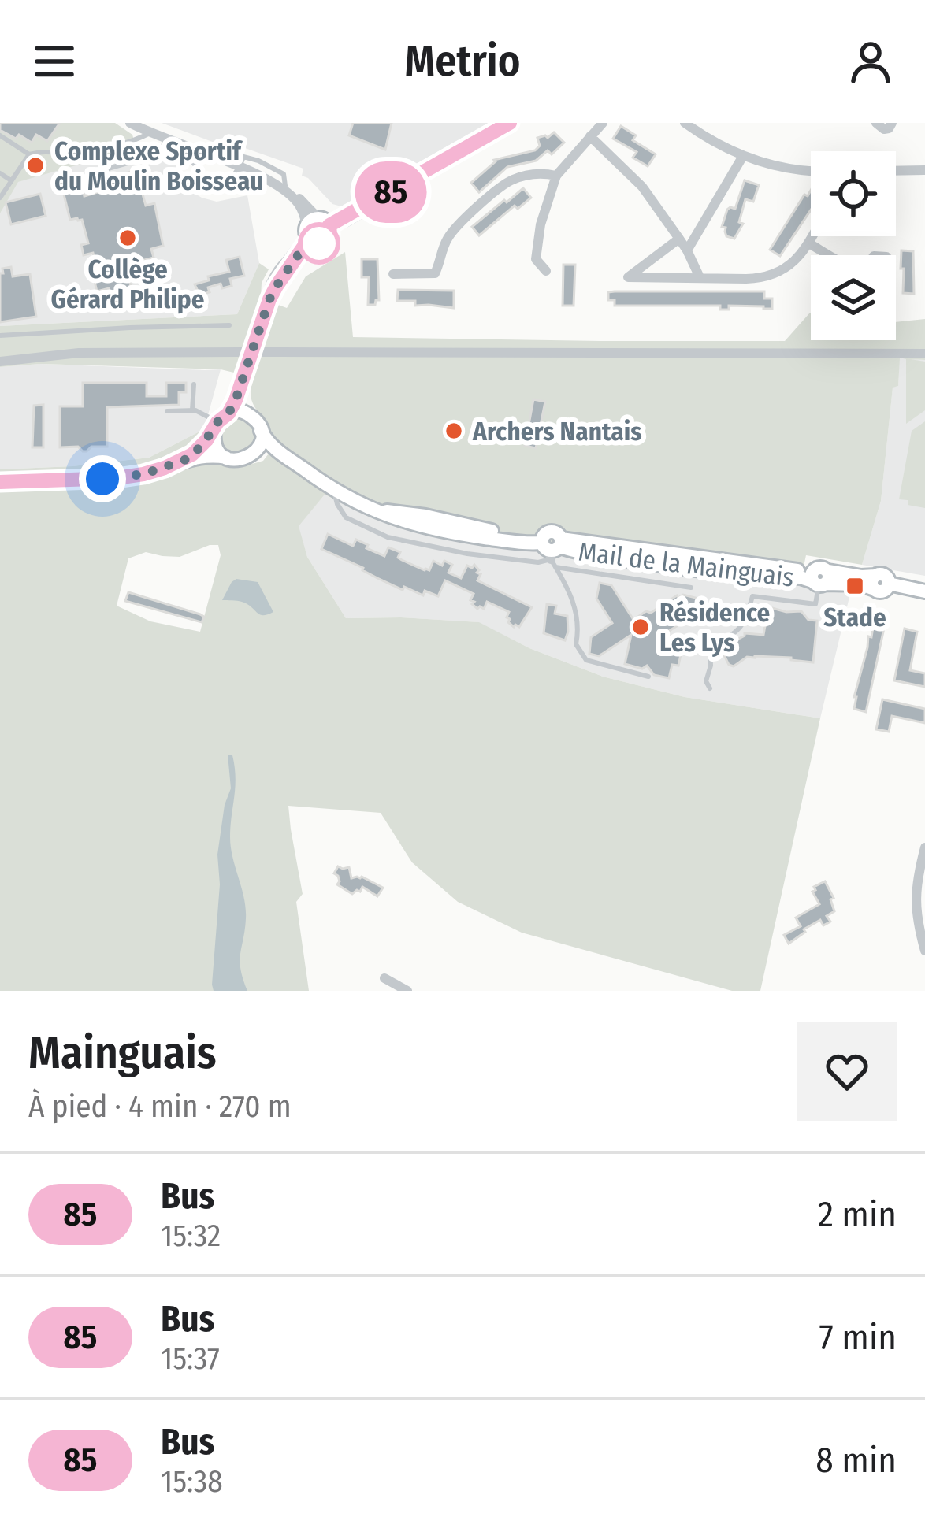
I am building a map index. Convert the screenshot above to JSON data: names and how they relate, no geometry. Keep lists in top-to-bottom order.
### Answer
{
  "streets": {
    "street": ["Mail de la Mainguais"]
  },
  "places": {
    "other": [
      "Complexe Sportif du Moulin Boisseau",
      "Collège Gérard Philipe",
      "Archers Nantais",
      "Résidence Les Lys"
    ],
    "transit": ["Stade"]
  },
  "lines": ["bus line 85"],
  "page": {
    "header": "Metrio",
    "on_map": "85",
    "heading": ["Mainguais", "À pied · 4 min · 270 m"],
    "list": [
      {
        "mark": "85",
        "name": "Bus",
        "note": "15:32",
        "value": "2 min"
      },
      {
        "mark": "85",
        "name": "Bus",
        "note": "15:37",
        "value": "7 min"
      },
      {
        "mark": "85",
        "name": "Bus",
        "note": "15:38",
        "value": "8 min"
      }
    ]
  }
}
